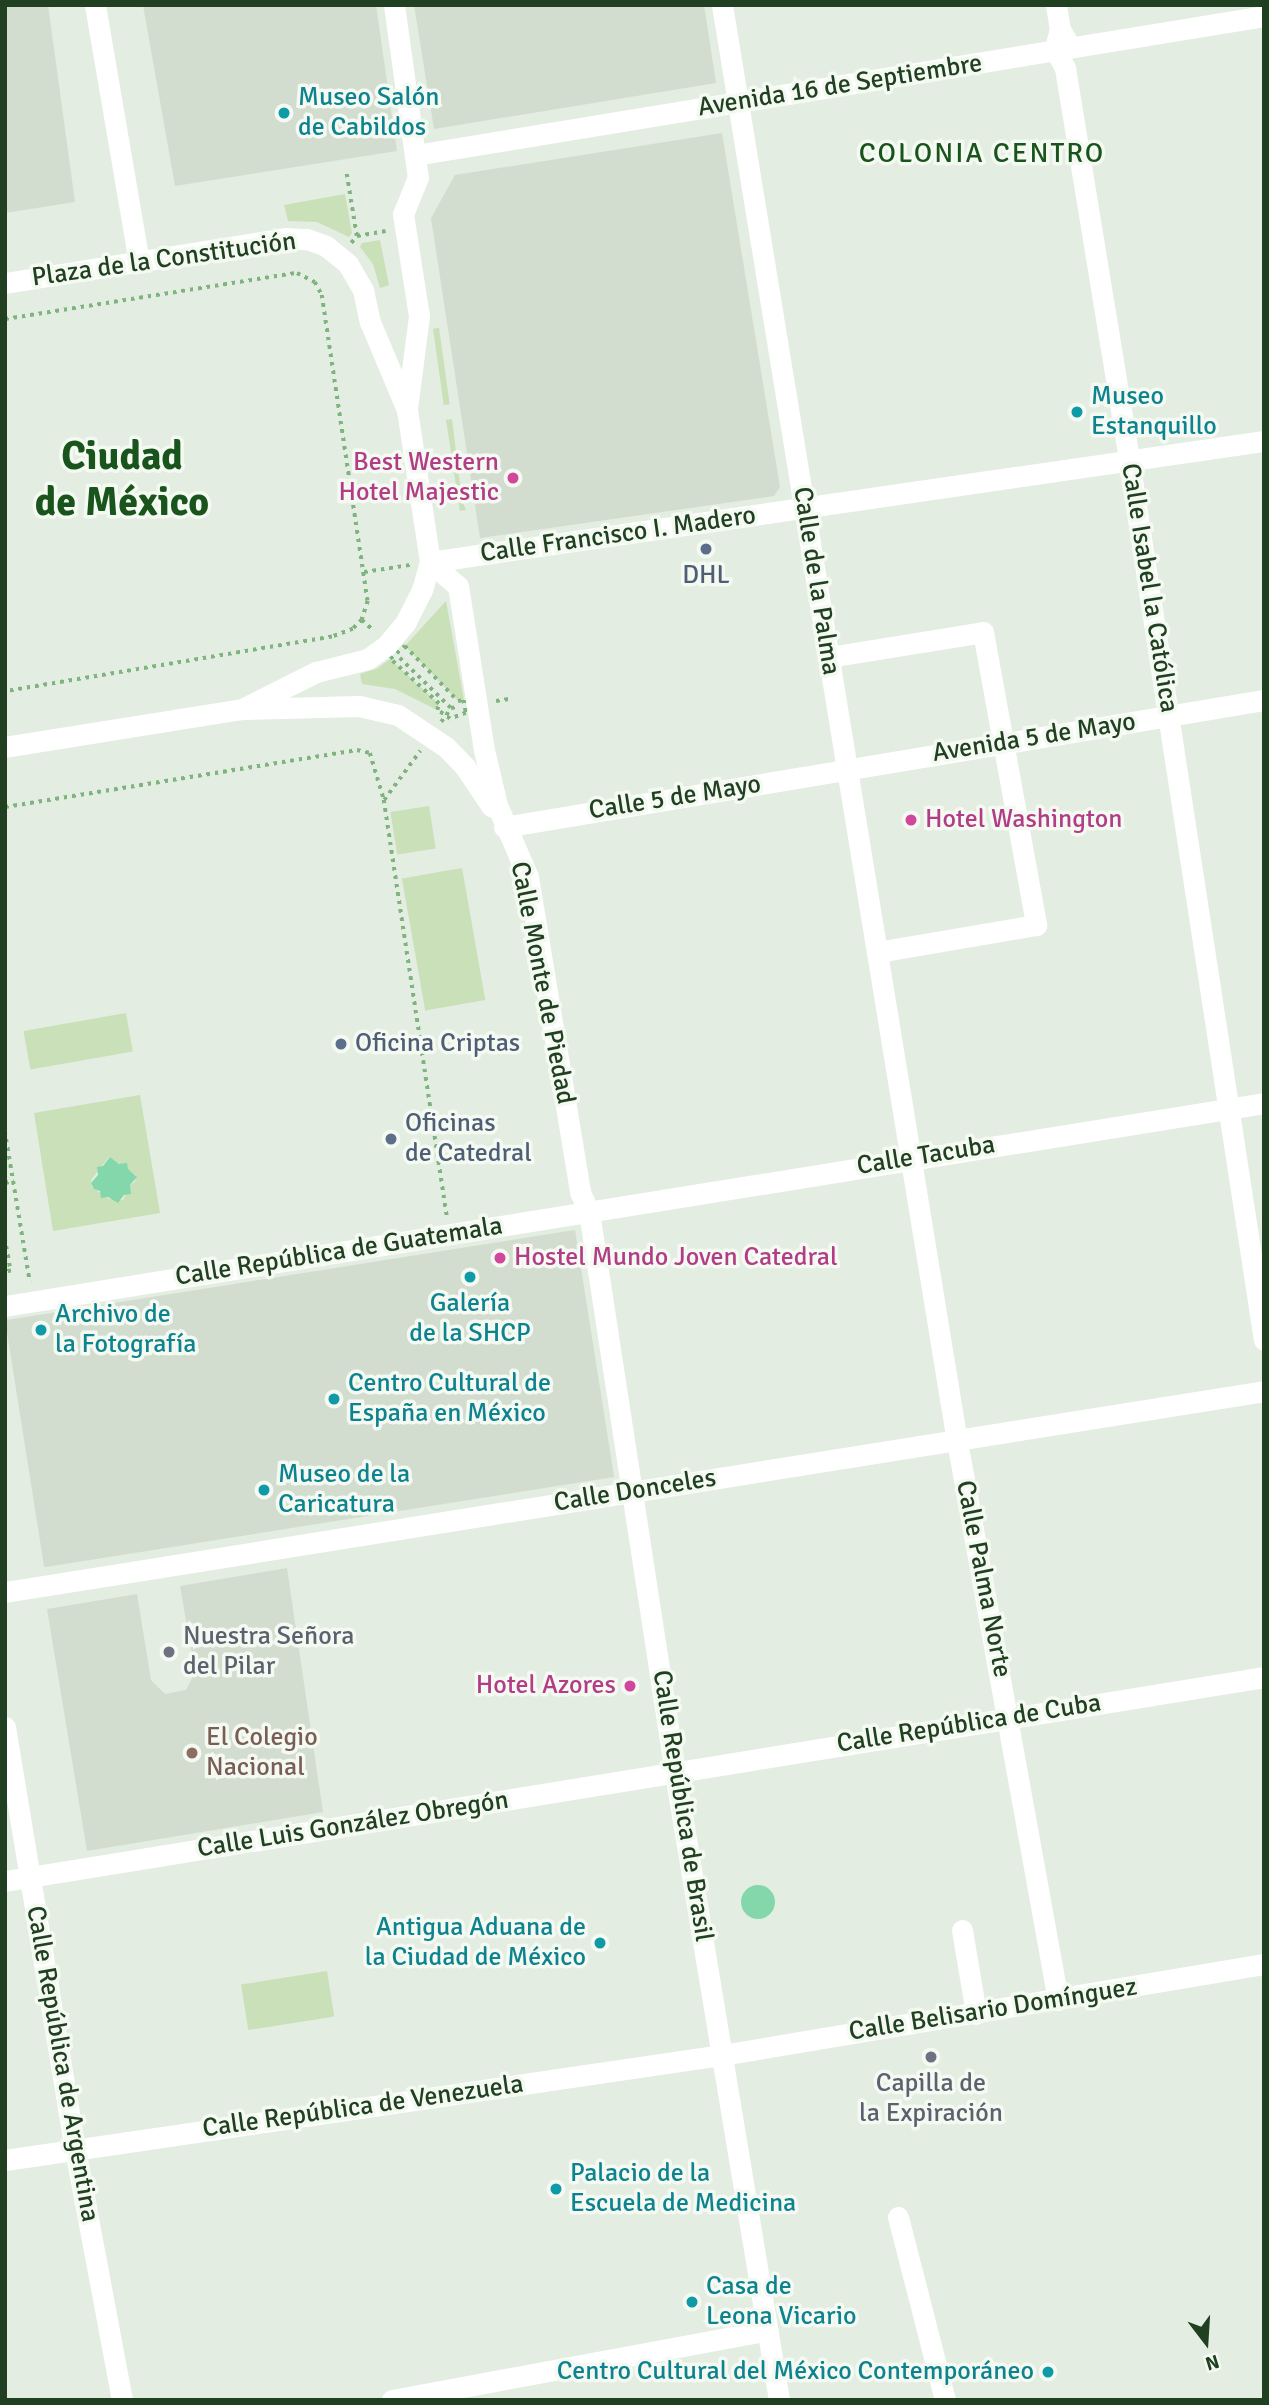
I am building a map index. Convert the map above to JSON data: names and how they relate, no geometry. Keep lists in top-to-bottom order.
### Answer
{
  "streets": {
    "street": [
      "Avenida 16 de Septiembre",
      "Plaza de la Constitución",
      "Calle Francisco I. Madero",
      "Calle de la Palma",
      "Calle Isabel la Católica",
      "Avenida 5 de Mayo",
      "Calle 5 de Mayo",
      "Calle Monte de Piedad",
      "Calle Tacuba",
      "Calle República de Guatemala",
      "Calle Donceles",
      "Calle Palma Norte",
      "Calle República de Cuba",
      "Calle República de Brasil",
      "Calle Luis González Obregón",
      "Calle Belisario Domínguez",
      "Calle República de Argentina",
      "Calle República de Venezuela"
    ]
  },
  "crossings": [
    ["Avenida 16 de Septiembre", "Calle de la Palma"],
    ["Avenida 16 de Septiembre", "Calle Isabel la Católica"],
    ["Plaza de la Constitución", "Calle Francisco I. Madero"],
    ["Plaza de la Constitución", "Calle Monte de Piedad"],
    ["Calle Francisco I. Madero", "Calle de la Palma"],
    ["Calle Francisco I. Madero", "Calle Isabel la Católica"],
    ["Calle Francisco I. Madero", "Calle Monte de Piedad"],
    ["Calle de la Palma", "Avenida 5 de Mayo"],
    ["Calle de la Palma", "Calle 5 de Mayo"],
    ["Calle de la Palma", "Calle Tacuba"],
    ["Calle de la Palma", "Calle Palma Norte"],
    ["Calle Isabel la Católica", "Avenida 5 de Mayo"],
    ["Calle Isabel la Católica", "Calle Tacuba"],
    ["Avenida 5 de Mayo", "Calle 5 de Mayo"],
    ["Calle 5 de Mayo", "Calle Monte de Piedad"],
    ["Calle Monte de Piedad", "Calle Tacuba"],
    ["Calle Monte de Piedad", "Calle República de Guatemala"],
    ["Calle Monte de Piedad", "Calle República de Brasil"],
    ["Calle Tacuba", "Calle República de Guatemala"],
    ["Calle Tacuba", "Calle Palma Norte"],
    ["Calle Tacuba", "Calle República de Brasil"],
    ["Calle República de Guatemala", "Calle República de Brasil"],
    ["Calle Donceles", "Calle Palma Norte"],
    ["Calle Donceles", "Calle República de Brasil"],
    ["Calle Palma Norte", "Calle República de Cuba"],
    ["Calle Palma Norte", "Calle Belisario Domínguez"],
    ["Calle República de Cuba", "Calle República de Brasil"],
    ["Calle República de Cuba", "Calle Luis González Obregón"],
    ["Calle República de Brasil", "Calle Luis González Obregón"],
    ["Calle República de Brasil", "Calle Belisario Domínguez"],
    ["Calle República de Brasil", "Calle República de Venezuela"],
    ["Calle Luis González Obregón", "Calle República de Argentina"],
    ["Calle Belisario Domínguez", "Calle República de Venezuela"],
    ["Calle República de Argentina", "Calle República de Venezuela"]
  ],
  "districts": ["COLONIA CENTRO", "Ciudad de México"],
  "places": [
    "Museo Salón de Cabildos",
    "Museo Estanquillo",
    "Best Western Hotel Majestic",
    "DHL",
    "Hotel Washington",
    "Oficina Criptas",
    "Oficinas de Catedral",
    "Hostel Mundo Joven Catedral",
    "Galería de la SHCP",
    "Archivo de la Fotografía",
    "Centro Cultural de España en México",
    "Museo de la Caricatura",
    "Nuestra Señora del Pilar",
    "Hotel Azores",
    "El Colegio Nacional",
    "Antigua Aduana de la Ciudad de México",
    "Capilla de la Expiración",
    "Palacio de la Escuela de Medicina",
    "Casa de Leona Vicario",
    "Centro Cultural del México Contemporáneo"
  ],
  "north": "bottom"
}
